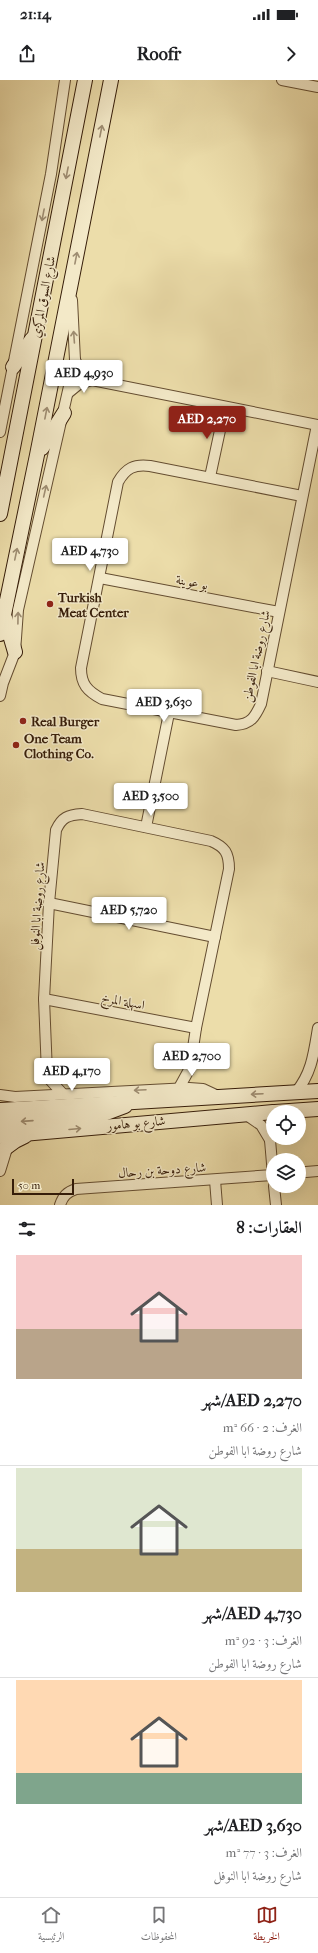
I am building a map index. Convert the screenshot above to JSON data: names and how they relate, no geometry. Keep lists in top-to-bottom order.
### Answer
{
  "streets": {
    "main road": ["شارع السوق المركزي", "شارع بو هامور"],
    "street": [
      "بو عوينة",
      "شارع روضة ابا الفوطن",
      "شارع روضة ابا النوفل",
      "اسهلة المرخ",
      "شارع دوحة بن رحال"
    ]
  },
  "crossings": [
    ["بو عوينة", "شارع روضة ابا الفوطن"],
    ["شارع روضة ابا النوفل", "اسهلة المرخ"],
    ["شارع روضة ابا النوفل", "شارع بو هامور"]
  ],
  "places": ["Turkish Meat Center", "Real Burger", "One Team Clothing Co."],
  "scale_bar": "50 m",
  "page": {
    "status": "21:14",
    "header": "Roofr",
    "price": [
      "AED 4,930",
      "AED 2,270",
      "AED 4,730",
      "AED 3,630",
      "AED 3,500",
      "AED 5,720",
      "AED 2,700",
      "AED 4,170"
    ],
    "scale": "50 m",
    "heading": "العقارات: 8",
    "list": [
      {
        "name": "AED 2,270/شهر",
        "note": "الغرف: 2 · 66 m² · شارع روضة ابا الفوطن"
      },
      {
        "name": "AED 4,730/شهر",
        "note": "الغرف: 3 · 92 m² · شارع روضة ابا الفوطن"
      },
      {
        "name": "AED 3,630/شهر",
        "note": "الغرف: 3 · 77 m² · شارع روضة ابا النوفل"
      }
    ],
    "tabs": ["الخريطة", "المحفوظات", "الرئيسية"]
  }
}
